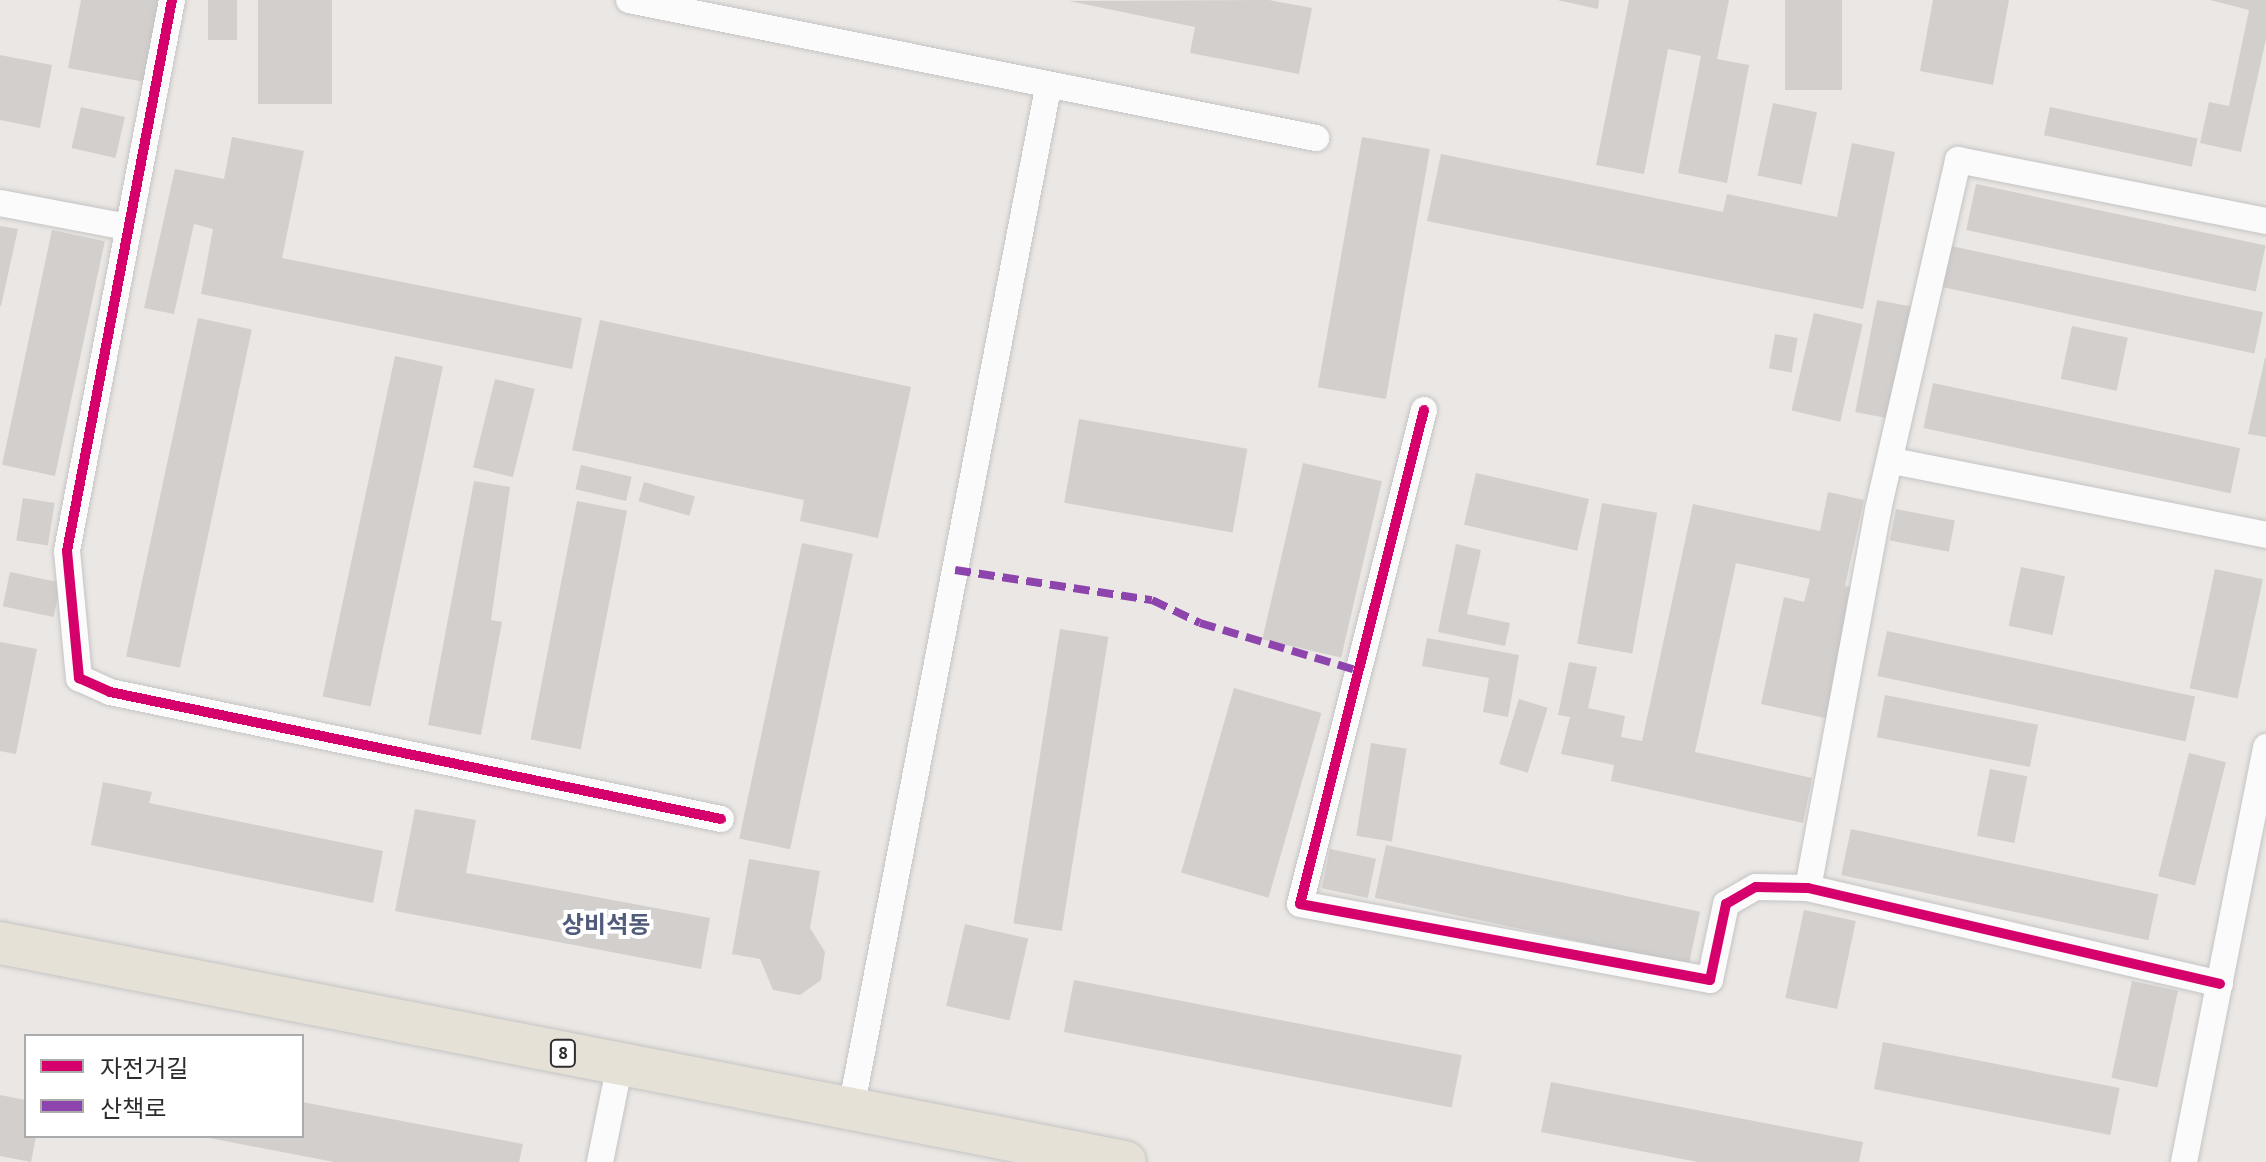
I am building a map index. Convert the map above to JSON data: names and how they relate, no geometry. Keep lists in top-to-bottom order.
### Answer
{
  "streets": {
    "main road": ["8"]
  },
  "districts": ["상비석동"],
  "legend": ["자전거길", "산책로"]
}
